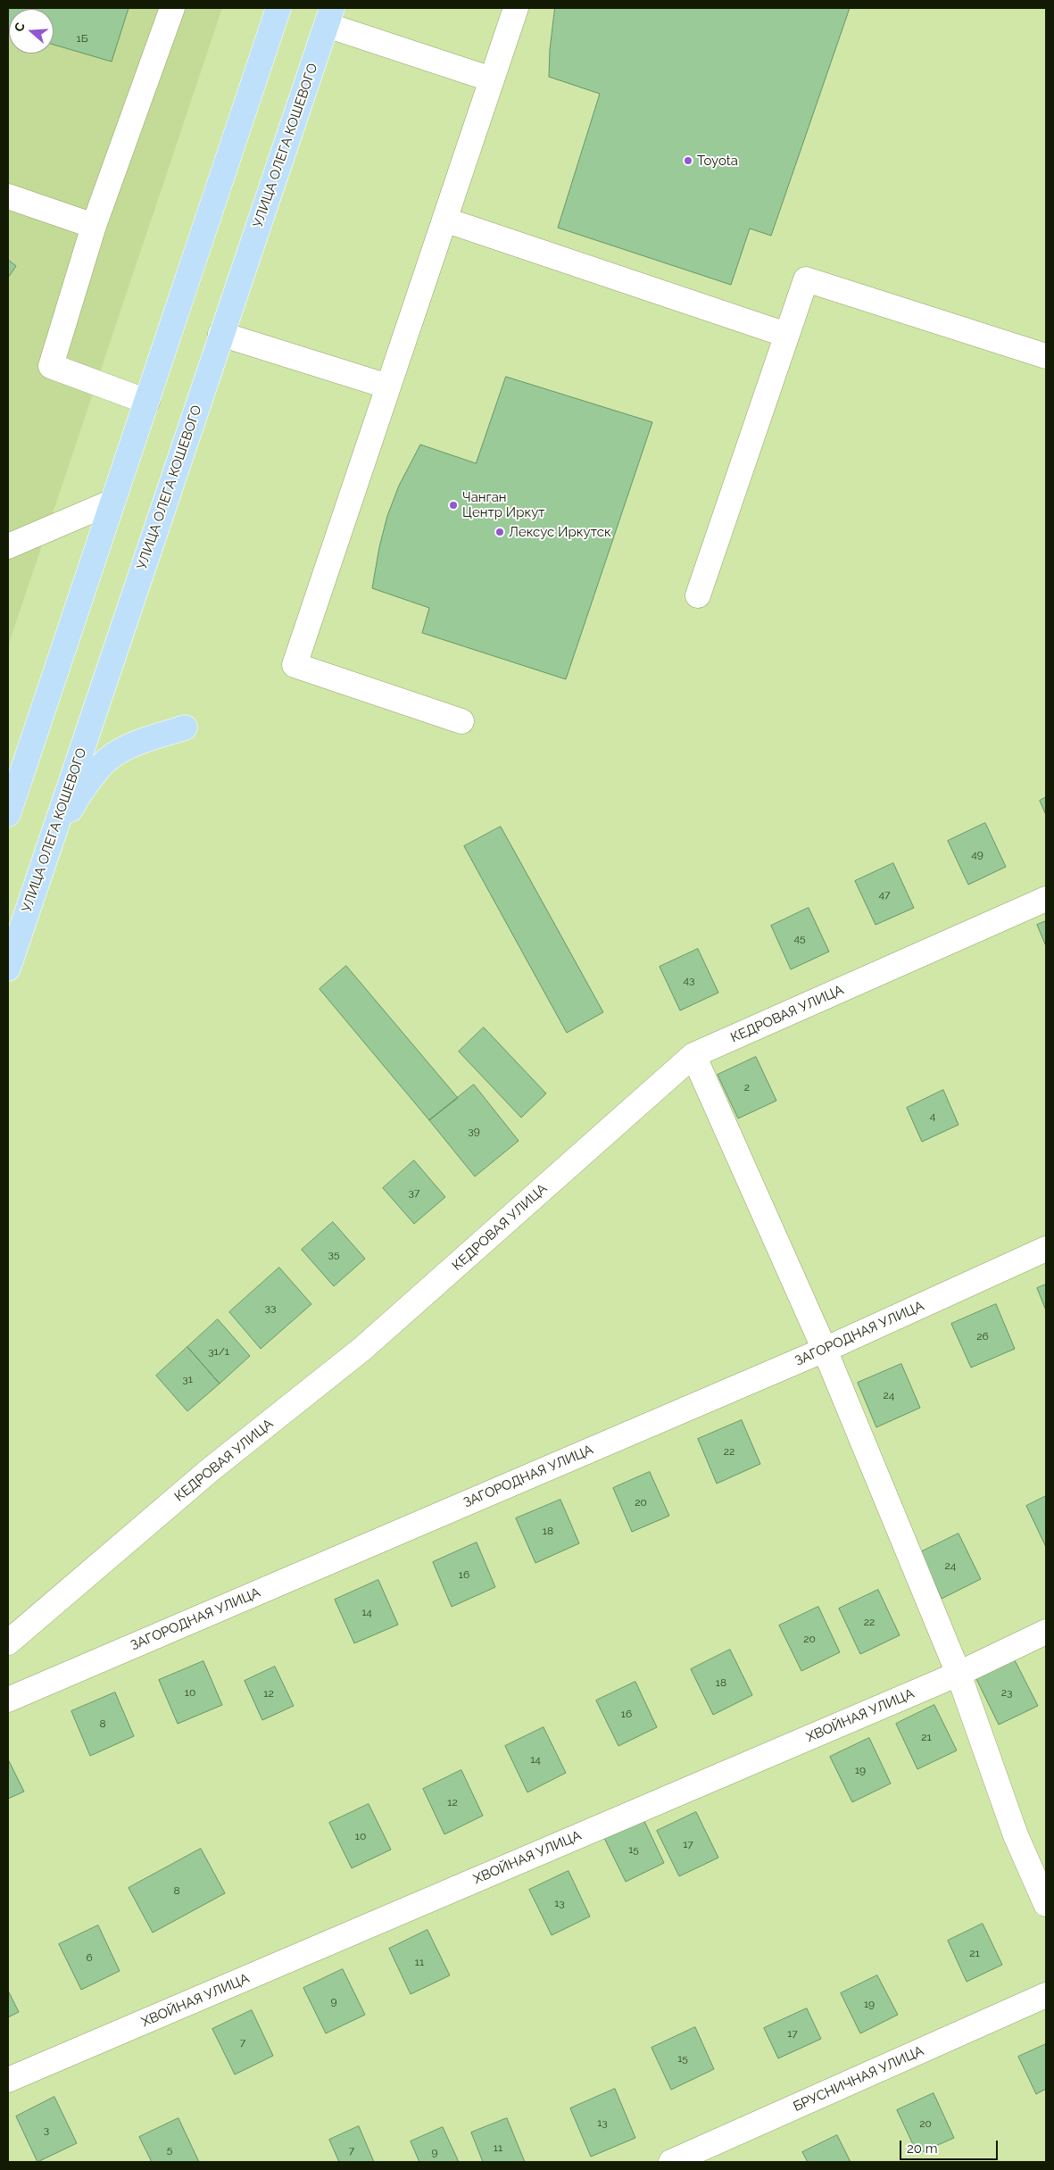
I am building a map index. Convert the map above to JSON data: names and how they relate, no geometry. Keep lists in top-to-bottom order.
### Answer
{
  "streets": {
    "main road": ["УЛИЦА ОЛЕГА КОШЕВОГО"],
    "street": [
      "КЕДРОВАЯ УЛИЦА",
      "ЗАГОРОДНАЯ УЛИЦА",
      "ХВОЙНАЯ УЛИЦА",
      "БРУСНИЧНАЯ УЛИЦА"
    ]
  },
  "places": ["Toyota", "Чанган Центр Иркут", "Лексус Иркутск"],
  "house_numbers": [
    "1Б",
    "49",
    "47",
    "45",
    "43",
    "2",
    "4",
    "39",
    "37",
    "35",
    "33",
    "26",
    "31/1",
    "31",
    "24",
    "22",
    "20",
    "18",
    "24",
    "16",
    "14",
    "22",
    "20",
    "18",
    "10",
    "23",
    "12",
    "16",
    "8",
    "21",
    "14",
    "19",
    "12",
    "10",
    "17",
    "15",
    "8",
    "13",
    "21",
    "6",
    "11",
    "9",
    "19",
    "17",
    "7",
    "15",
    "13",
    "20",
    "3",
    "11",
    "5",
    "7",
    "9"
  ],
  "scale_bar": "20 m",
  "north": "left"
}
